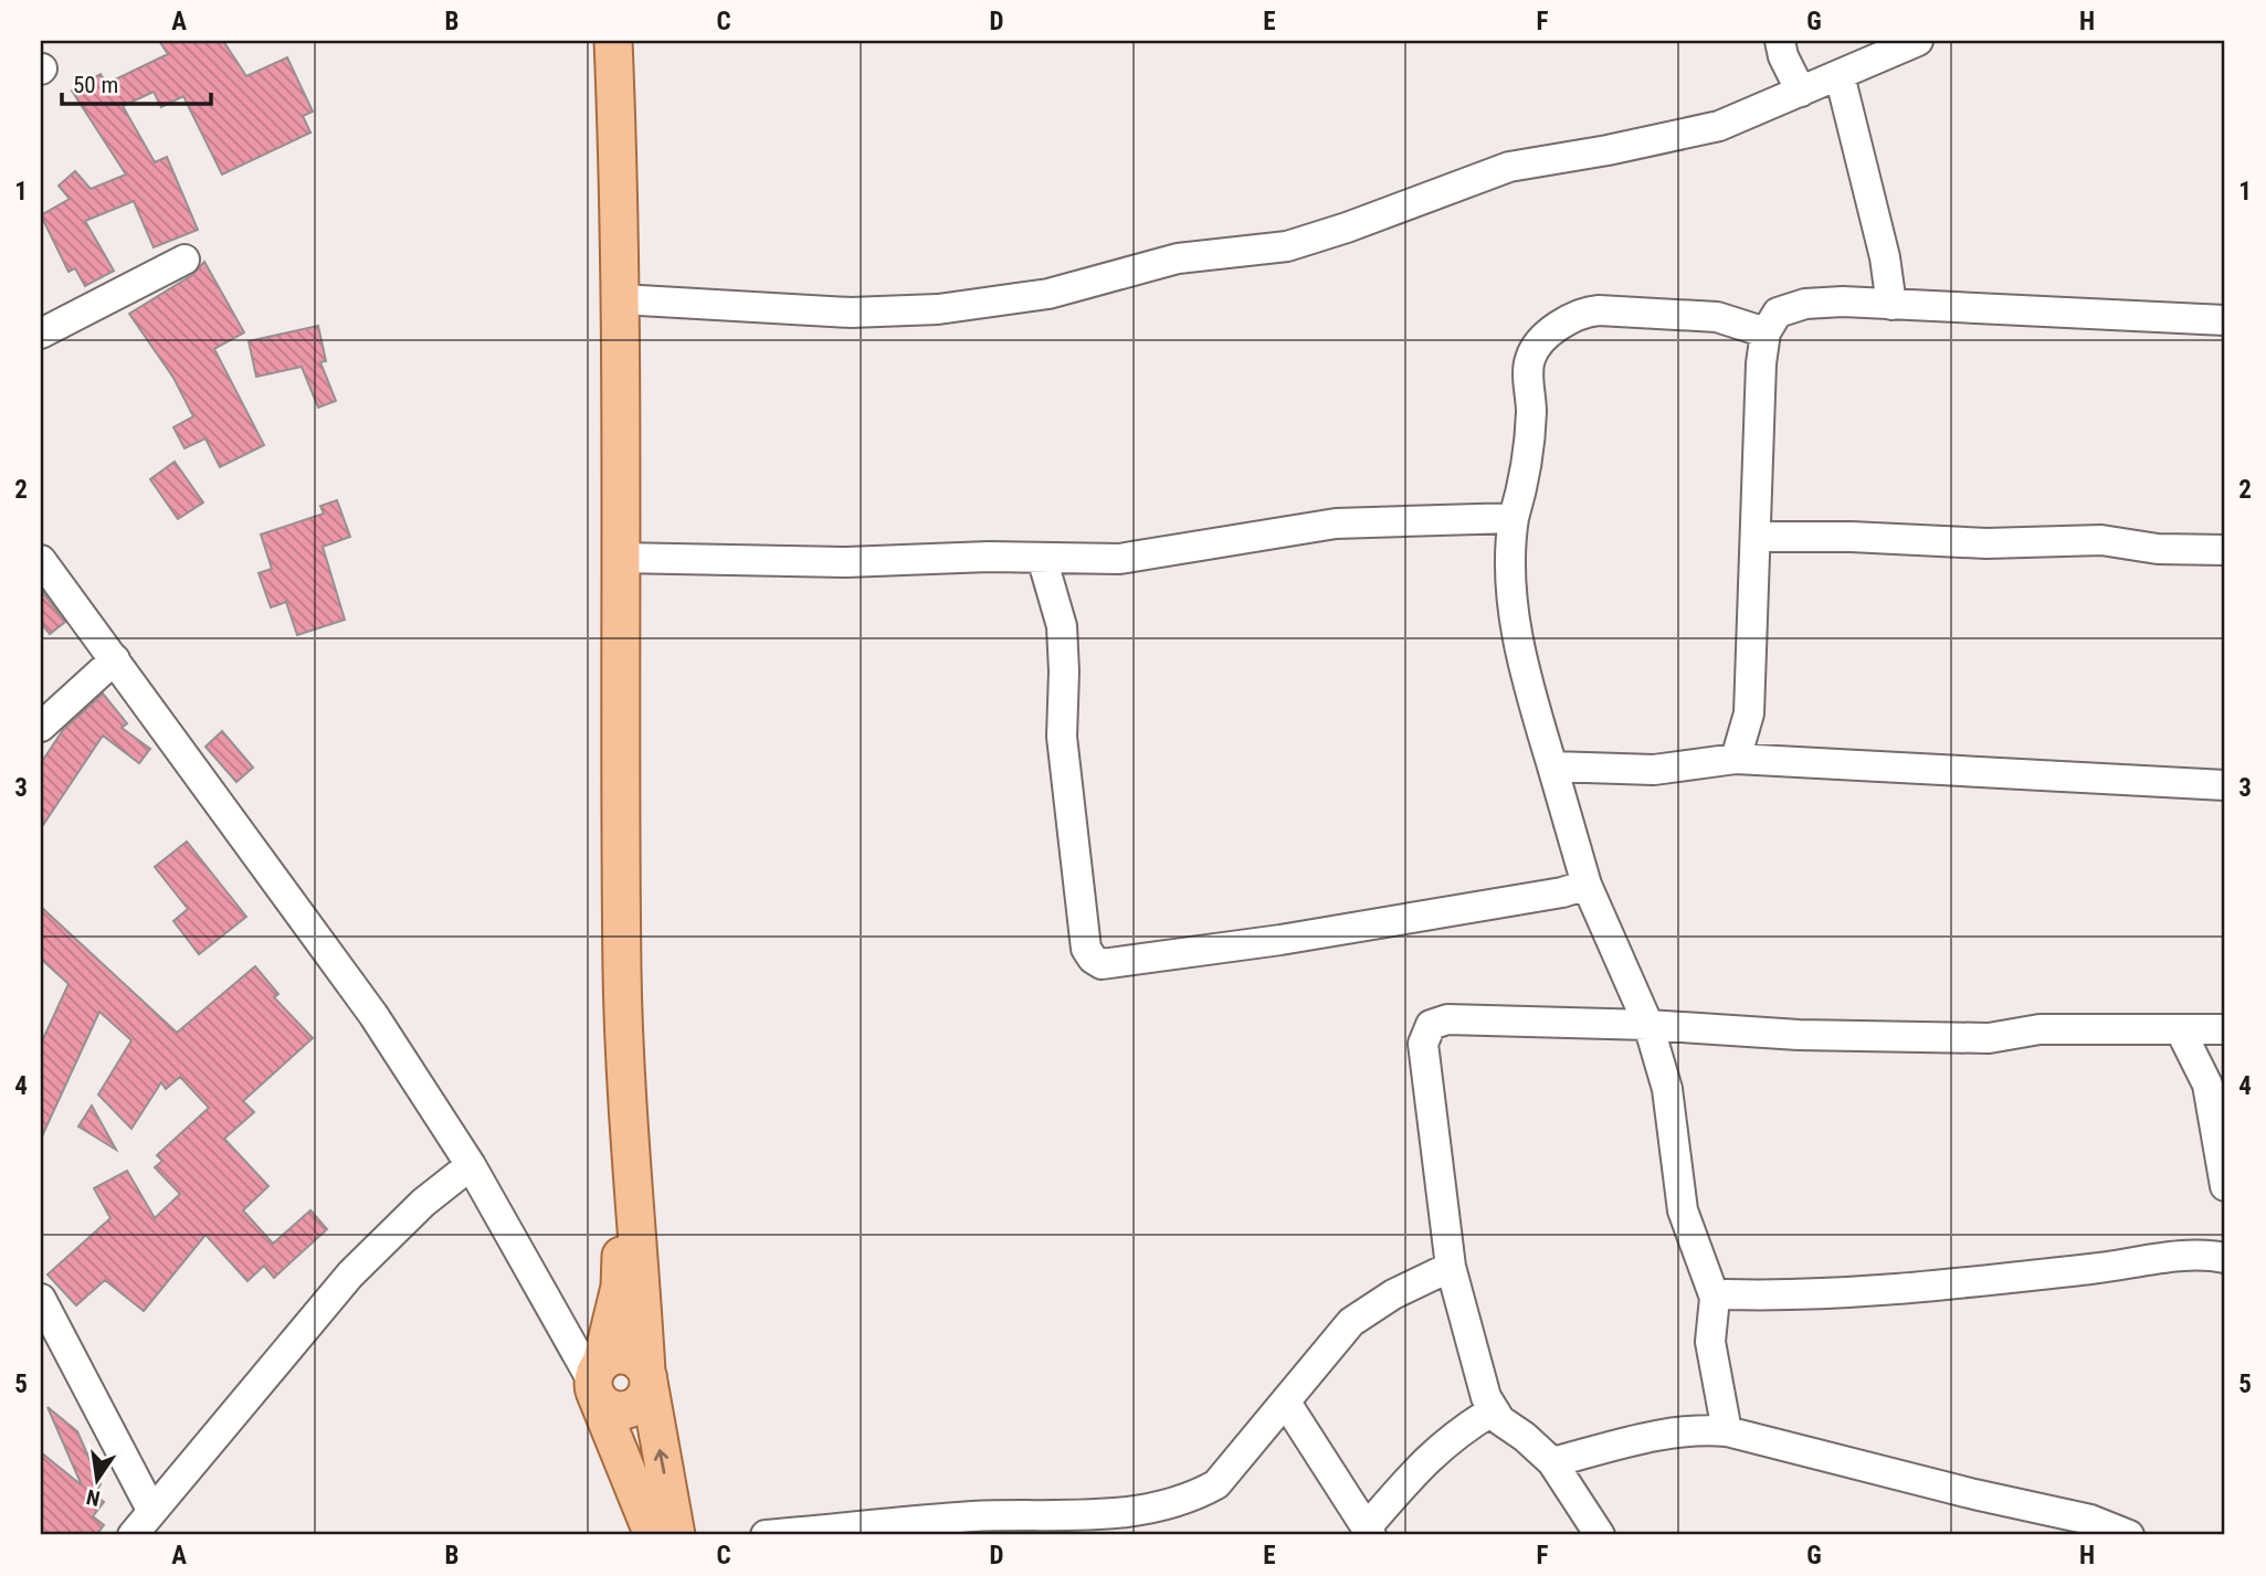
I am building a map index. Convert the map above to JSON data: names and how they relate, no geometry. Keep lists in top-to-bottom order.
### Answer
{
  "scale_bar": "50 m",
  "north": "bottom",
  "grid": {
    "columns": [
      "A",
      "B",
      "C",
      "D",
      "E",
      "F",
      "G",
      "H"
    ],
    "rows": [
      "1",
      "2",
      "3",
      "4",
      "5"
    ]
  }
}
